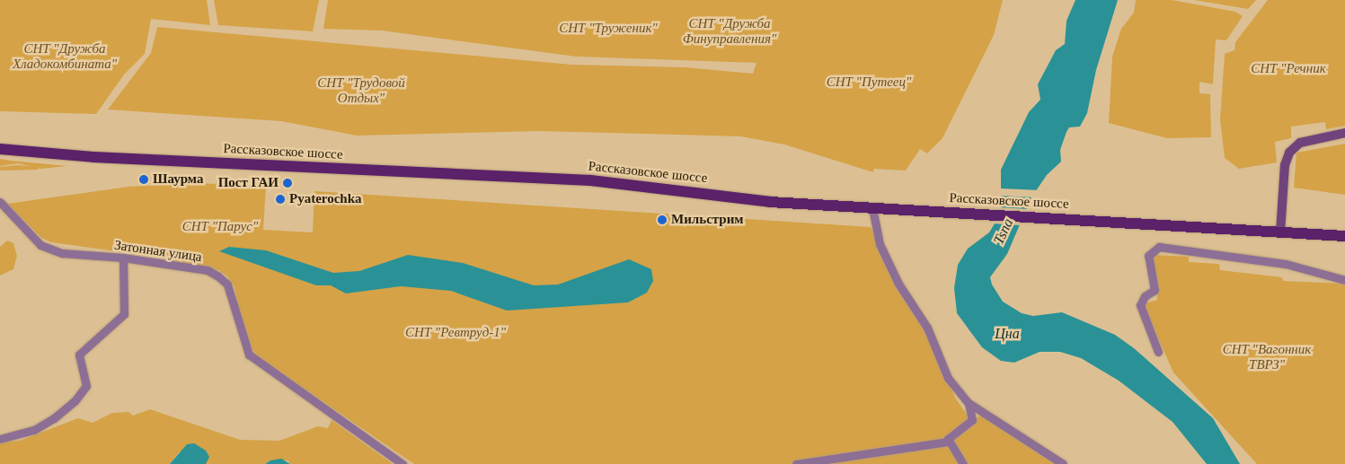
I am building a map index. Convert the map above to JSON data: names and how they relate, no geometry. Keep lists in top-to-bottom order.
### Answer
{
  "streets": {
    "main road": ["Рассказовское шоссе"],
    "street": ["Затонная улица"]
  },
  "water": ["Tsna", "Цна"],
  "parks": [
    "СНТ \"Дружба Финуправления\"",
    "СНТ \"Труженик\"",
    "СНТ \"Дружба Хладокомбината\"",
    "СНТ \"Речник",
    "СНТ \"Трудовой Отдых\"",
    "СНТ \"Путеец\"",
    "СНТ \"Парус\"",
    "СНТ \"Ревтруд-1\"",
    "СНТ \"Вагонник ТВРЗ\""
  ],
  "places": [
    "Шаурма",
    "Пост ГАИ",
    "Pyaterochka",
    "Мильстрим"
  ]
}
